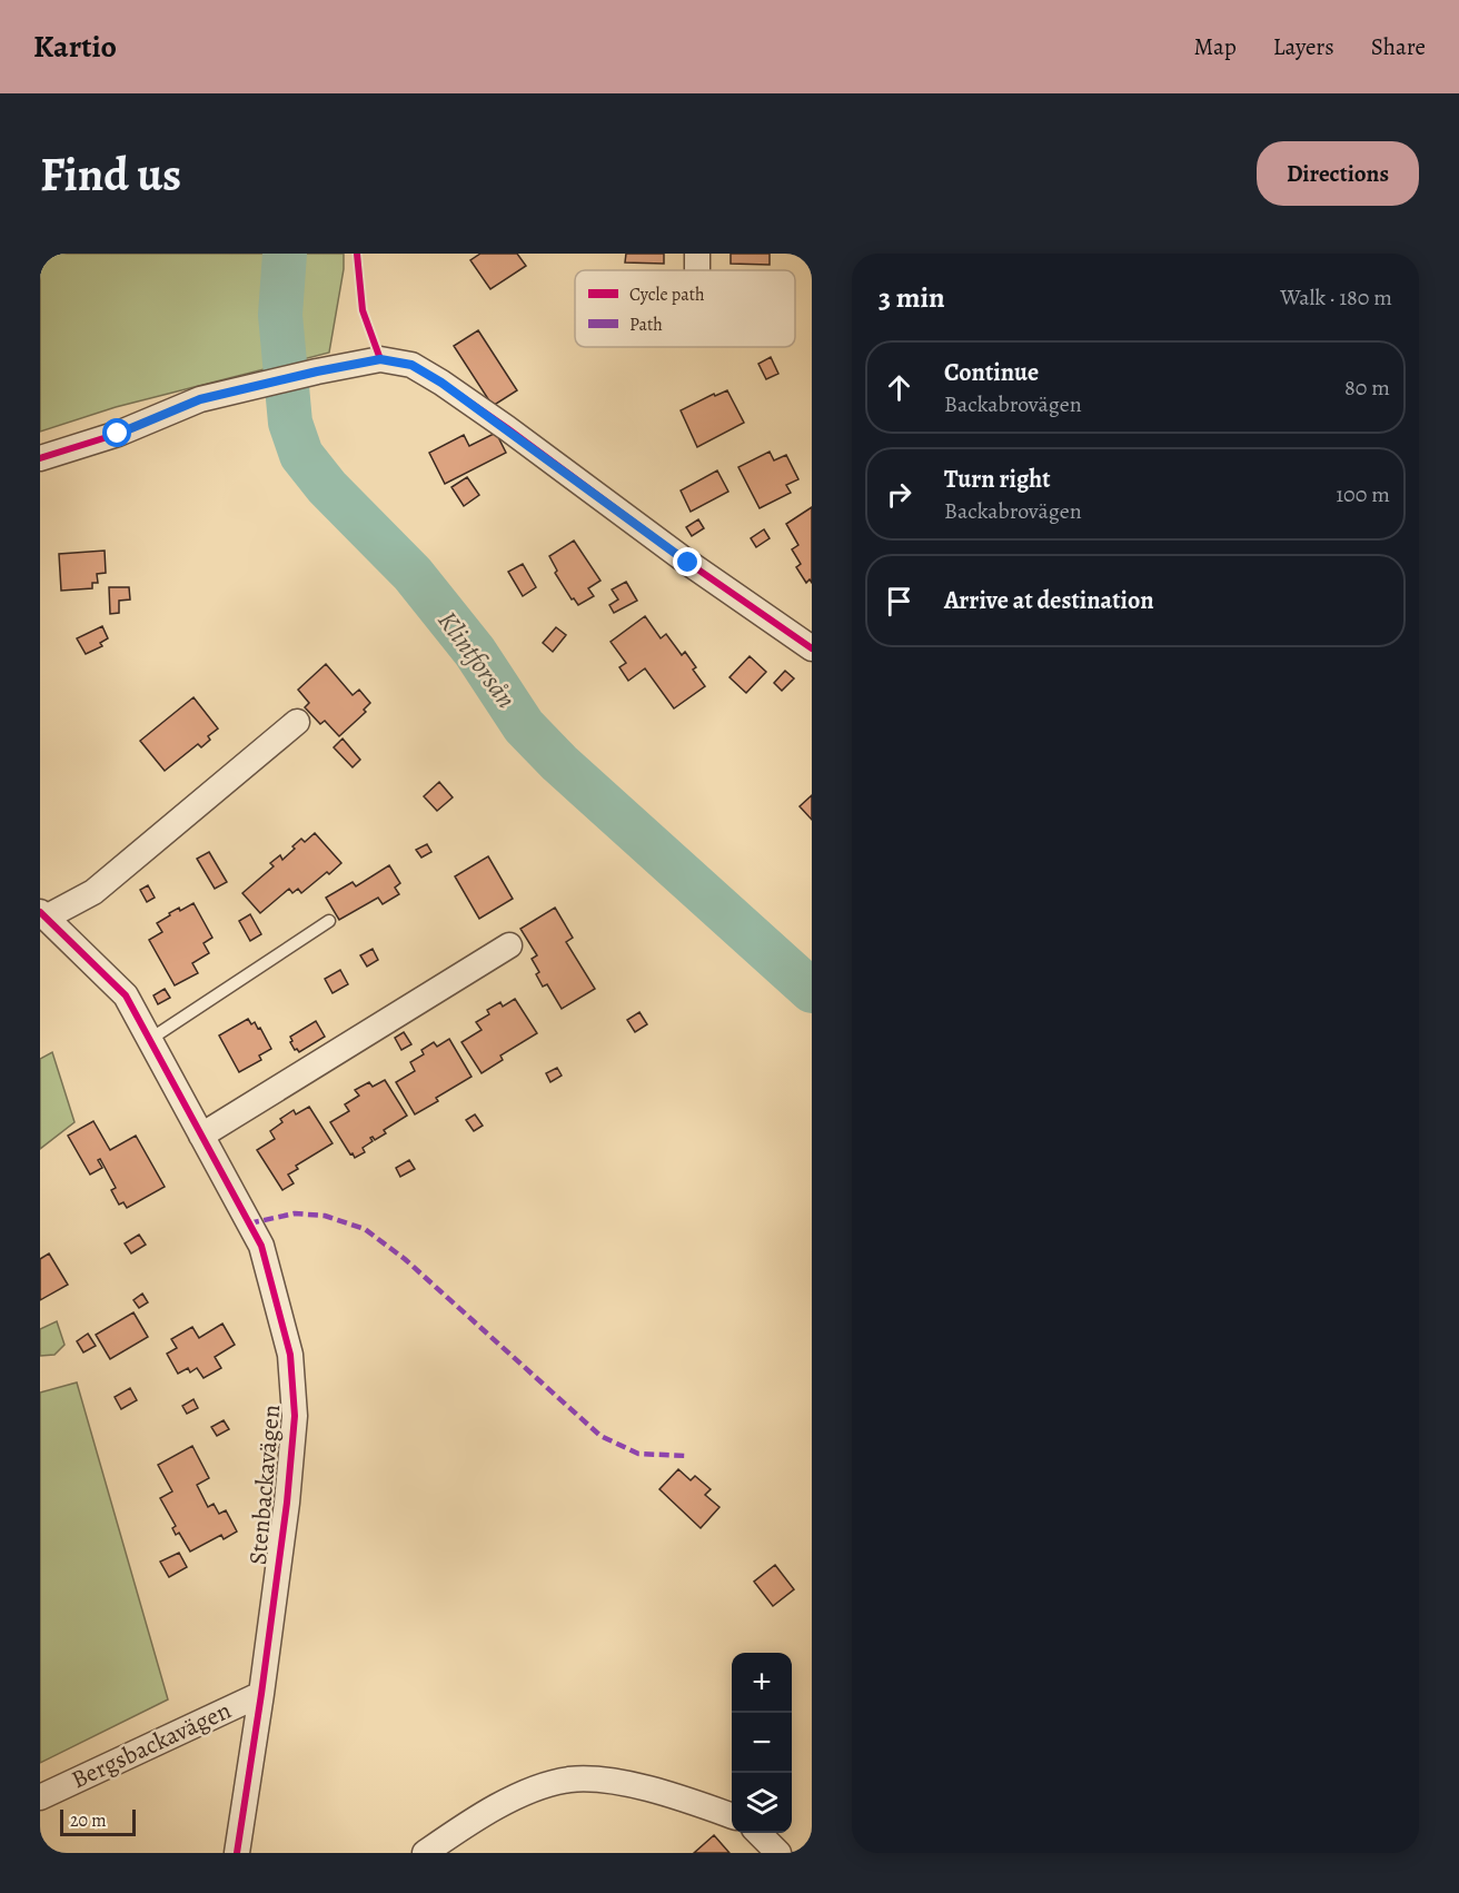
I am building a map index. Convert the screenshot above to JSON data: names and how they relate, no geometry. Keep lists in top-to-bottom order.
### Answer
{
  "streets": {
    "street": ["Stenbackavägen", "Bergsbackavägen"]
  },
  "crossings": [
    ["Stenbackavägen", "Bergsbackavägen"]
  ],
  "water": ["Klintforsån"],
  "legend": ["Cycle path", "Path"],
  "scale_bar": "20 m",
  "page": {
    "header": "Kartio",
    "nav": ["Map", "Layers", "Share"],
    "buttons": "Directions",
    "title": "Find us",
    "heading": ["3 min", "Walk · 180 m"],
    "list": [
      ["Continue", "Backabrovägen", "80 m"],
      ["Turn right", "Backabrovägen", "100 m"],
      "Arrive at destination"
    ],
    "map_buttons": ["+", "−"],
    "scale": "20 m"
  }
}
